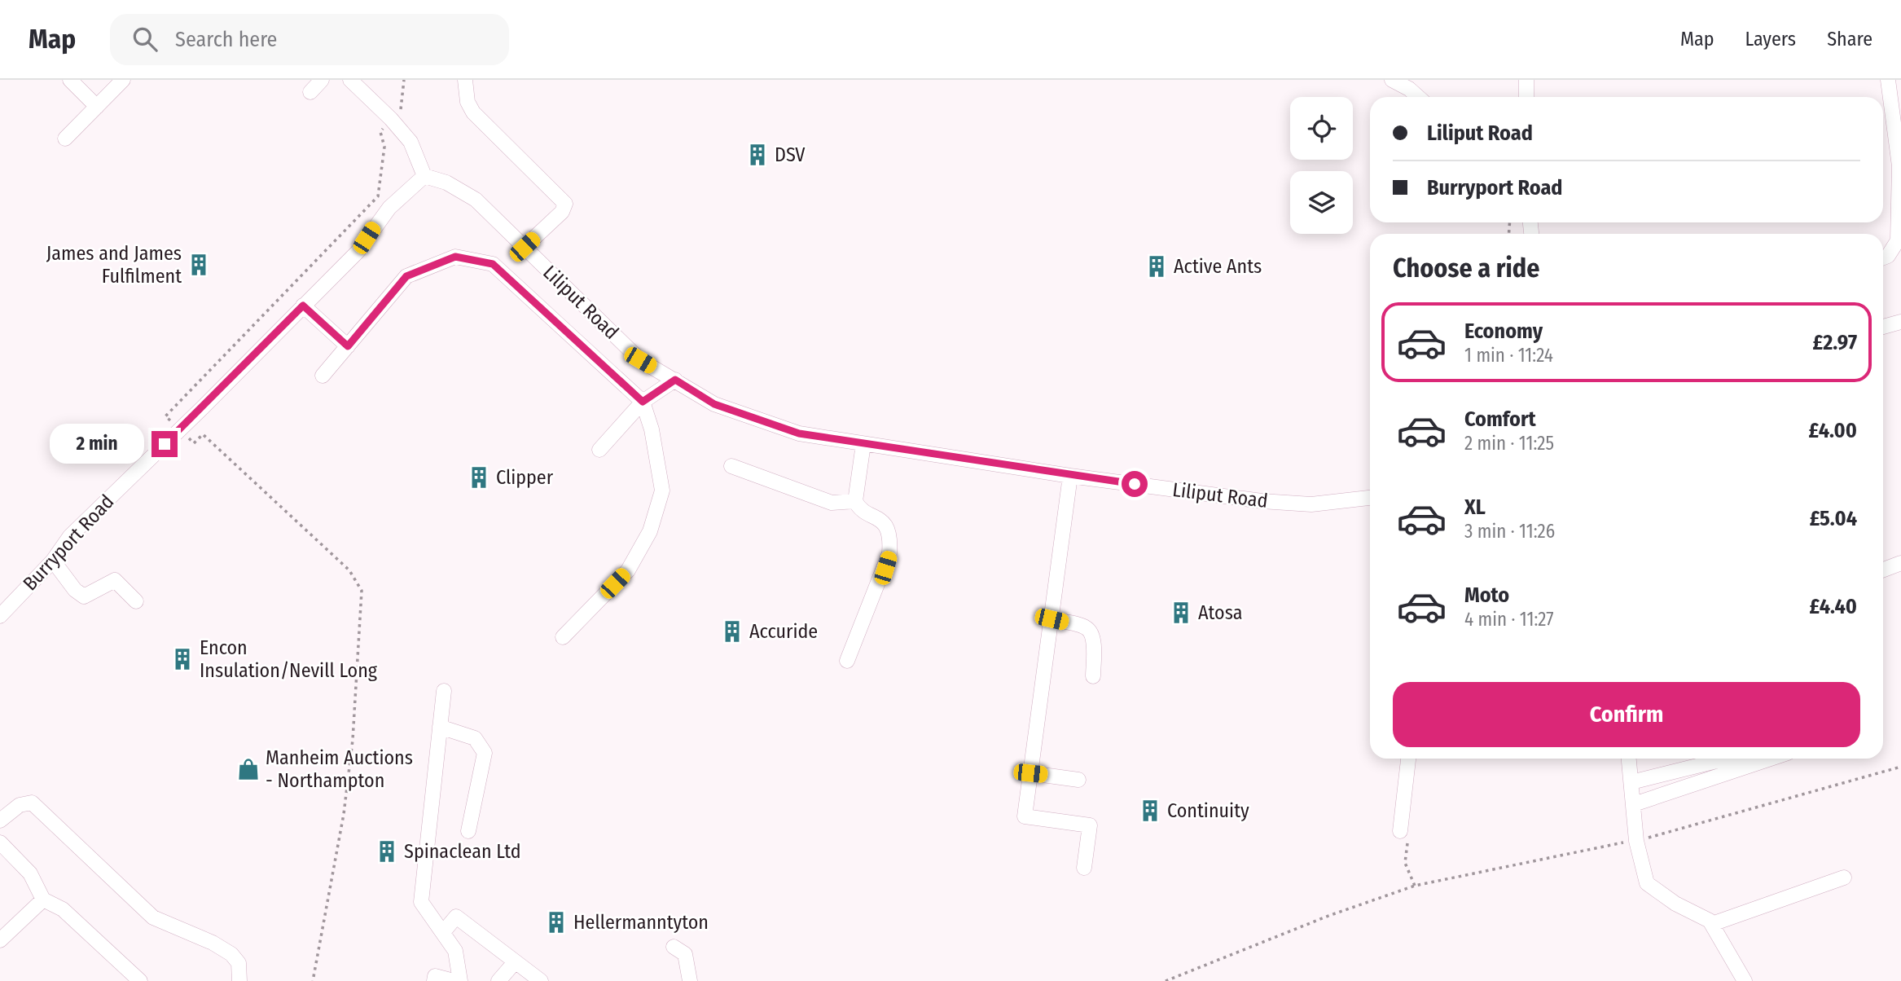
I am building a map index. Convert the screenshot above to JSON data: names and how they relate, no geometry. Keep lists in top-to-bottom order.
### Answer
{
  "streets": {
    "street": ["Liliput Road", "Burryport Road"]
  },
  "crossings": [
    ["Liliput Road", "Burryport Road"]
  ],
  "places": {
    "building": [
      "DSV",
      "James and James Fulfilment",
      "Active Ants",
      "Clipper",
      "Atosa",
      "Accuride",
      "Encon Insulation/Nevill Long",
      "Continuity",
      "Spinaclean Ltd",
      "Hellermanntyton"
    ],
    "shop": ["Manheim Auctions - Northampton"]
  },
  "page": {
    "header": "Map",
    "search": "Search here",
    "nav": ["Map", "Layers", "Share"],
    "banner": ["Liliput Road", "Burryport Road"],
    "heading": "Choose a ride",
    "list": [
      {
        "name": "Economy",
        "note": "1 min · 11:24",
        "value": "£2.97"
      },
      {
        "name": "Comfort",
        "note": "2 min · 11:25",
        "value": "£4.00"
      },
      {
        "name": "XL",
        "note": "3 min · 11:26",
        "value": "£5.04"
      },
      {
        "name": "Moto",
        "note": "4 min · 11:27",
        "value": "£4.40"
      }
    ],
    "bubble": "2 min",
    "buttons": "Confirm"
  }
}
